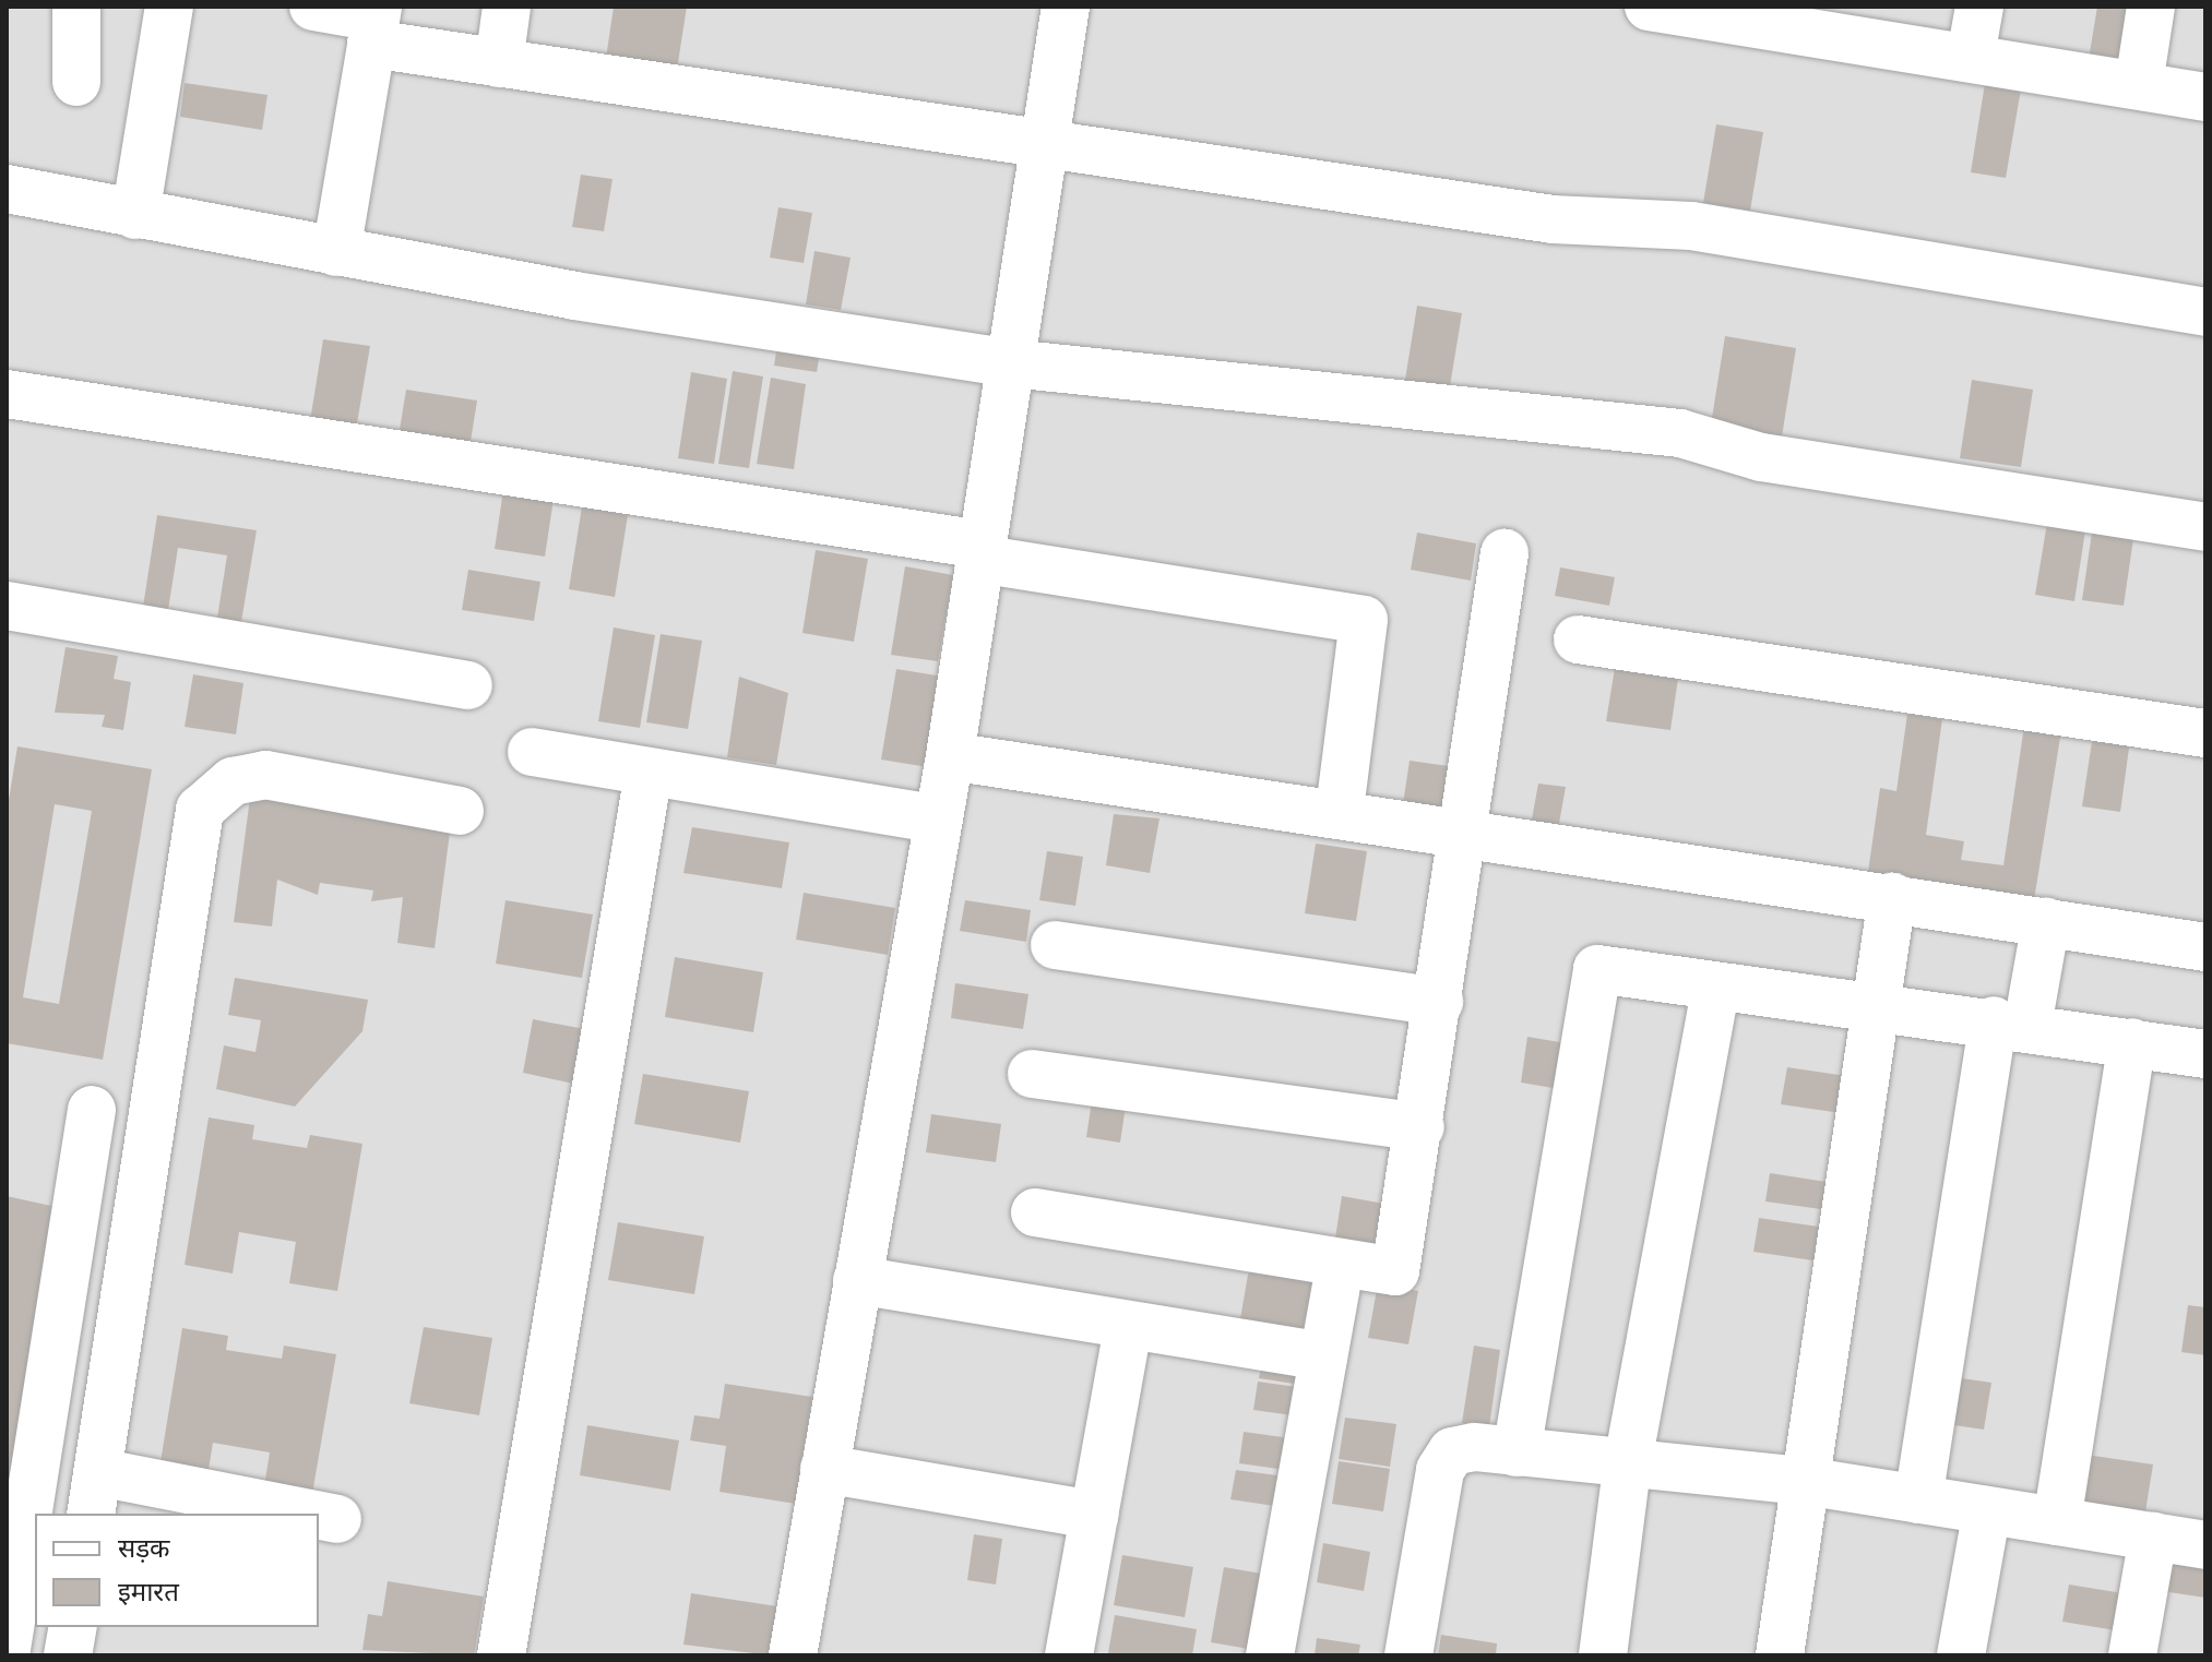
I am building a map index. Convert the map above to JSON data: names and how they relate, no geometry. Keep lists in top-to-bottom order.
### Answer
{
  "legend": ["सड़क", "इमारत"]
}
